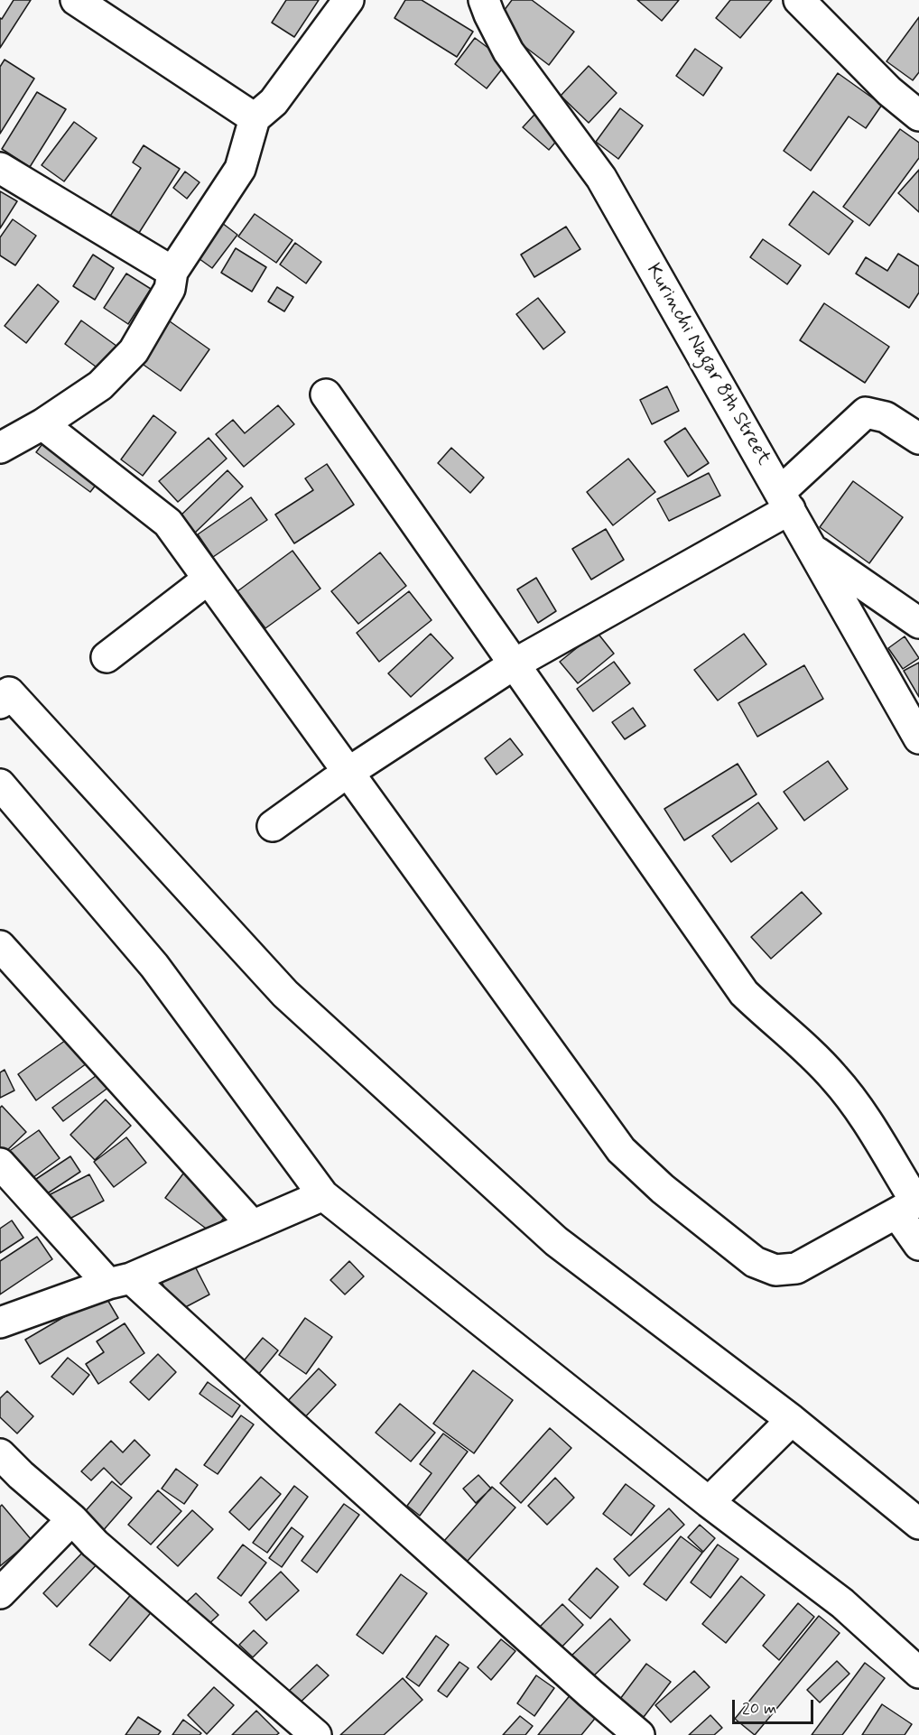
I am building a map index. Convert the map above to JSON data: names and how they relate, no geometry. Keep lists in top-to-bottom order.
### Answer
{
  "streets": {
    "street": ["Kurinchi Nagar 8th Street"]
  },
  "scale_bar": "20 m"
}
